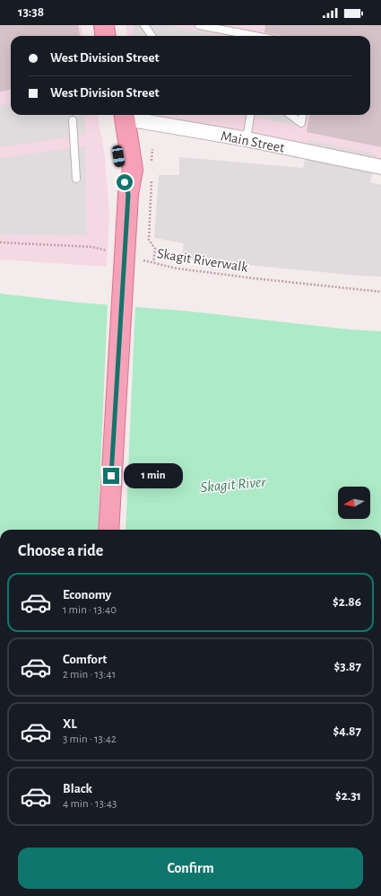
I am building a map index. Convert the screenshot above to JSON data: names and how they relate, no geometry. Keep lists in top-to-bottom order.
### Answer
{
  "streets": {
    "street": ["Main Street"],
    "path": ["Skagit Riverwalk"]
  },
  "water": ["Skagit River"],
  "north": "left",
  "page": {
    "status": "13:38",
    "banner": ["West Division Street", "West Division Street"],
    "bubble": "1 min",
    "heading": "Choose a ride",
    "list": [
      {
        "name": "Economy",
        "note": "1 min · 13:40",
        "value": "$2.86"
      },
      {
        "name": "Comfort",
        "note": "2 min · 13:41",
        "value": "$3.87"
      },
      {
        "name": "XL",
        "note": "3 min · 13:42",
        "value": "$4.87"
      },
      {
        "name": "Black",
        "note": "4 min · 13:43",
        "value": "$2.31"
      }
    ],
    "buttons": "Confirm"
  }
}
